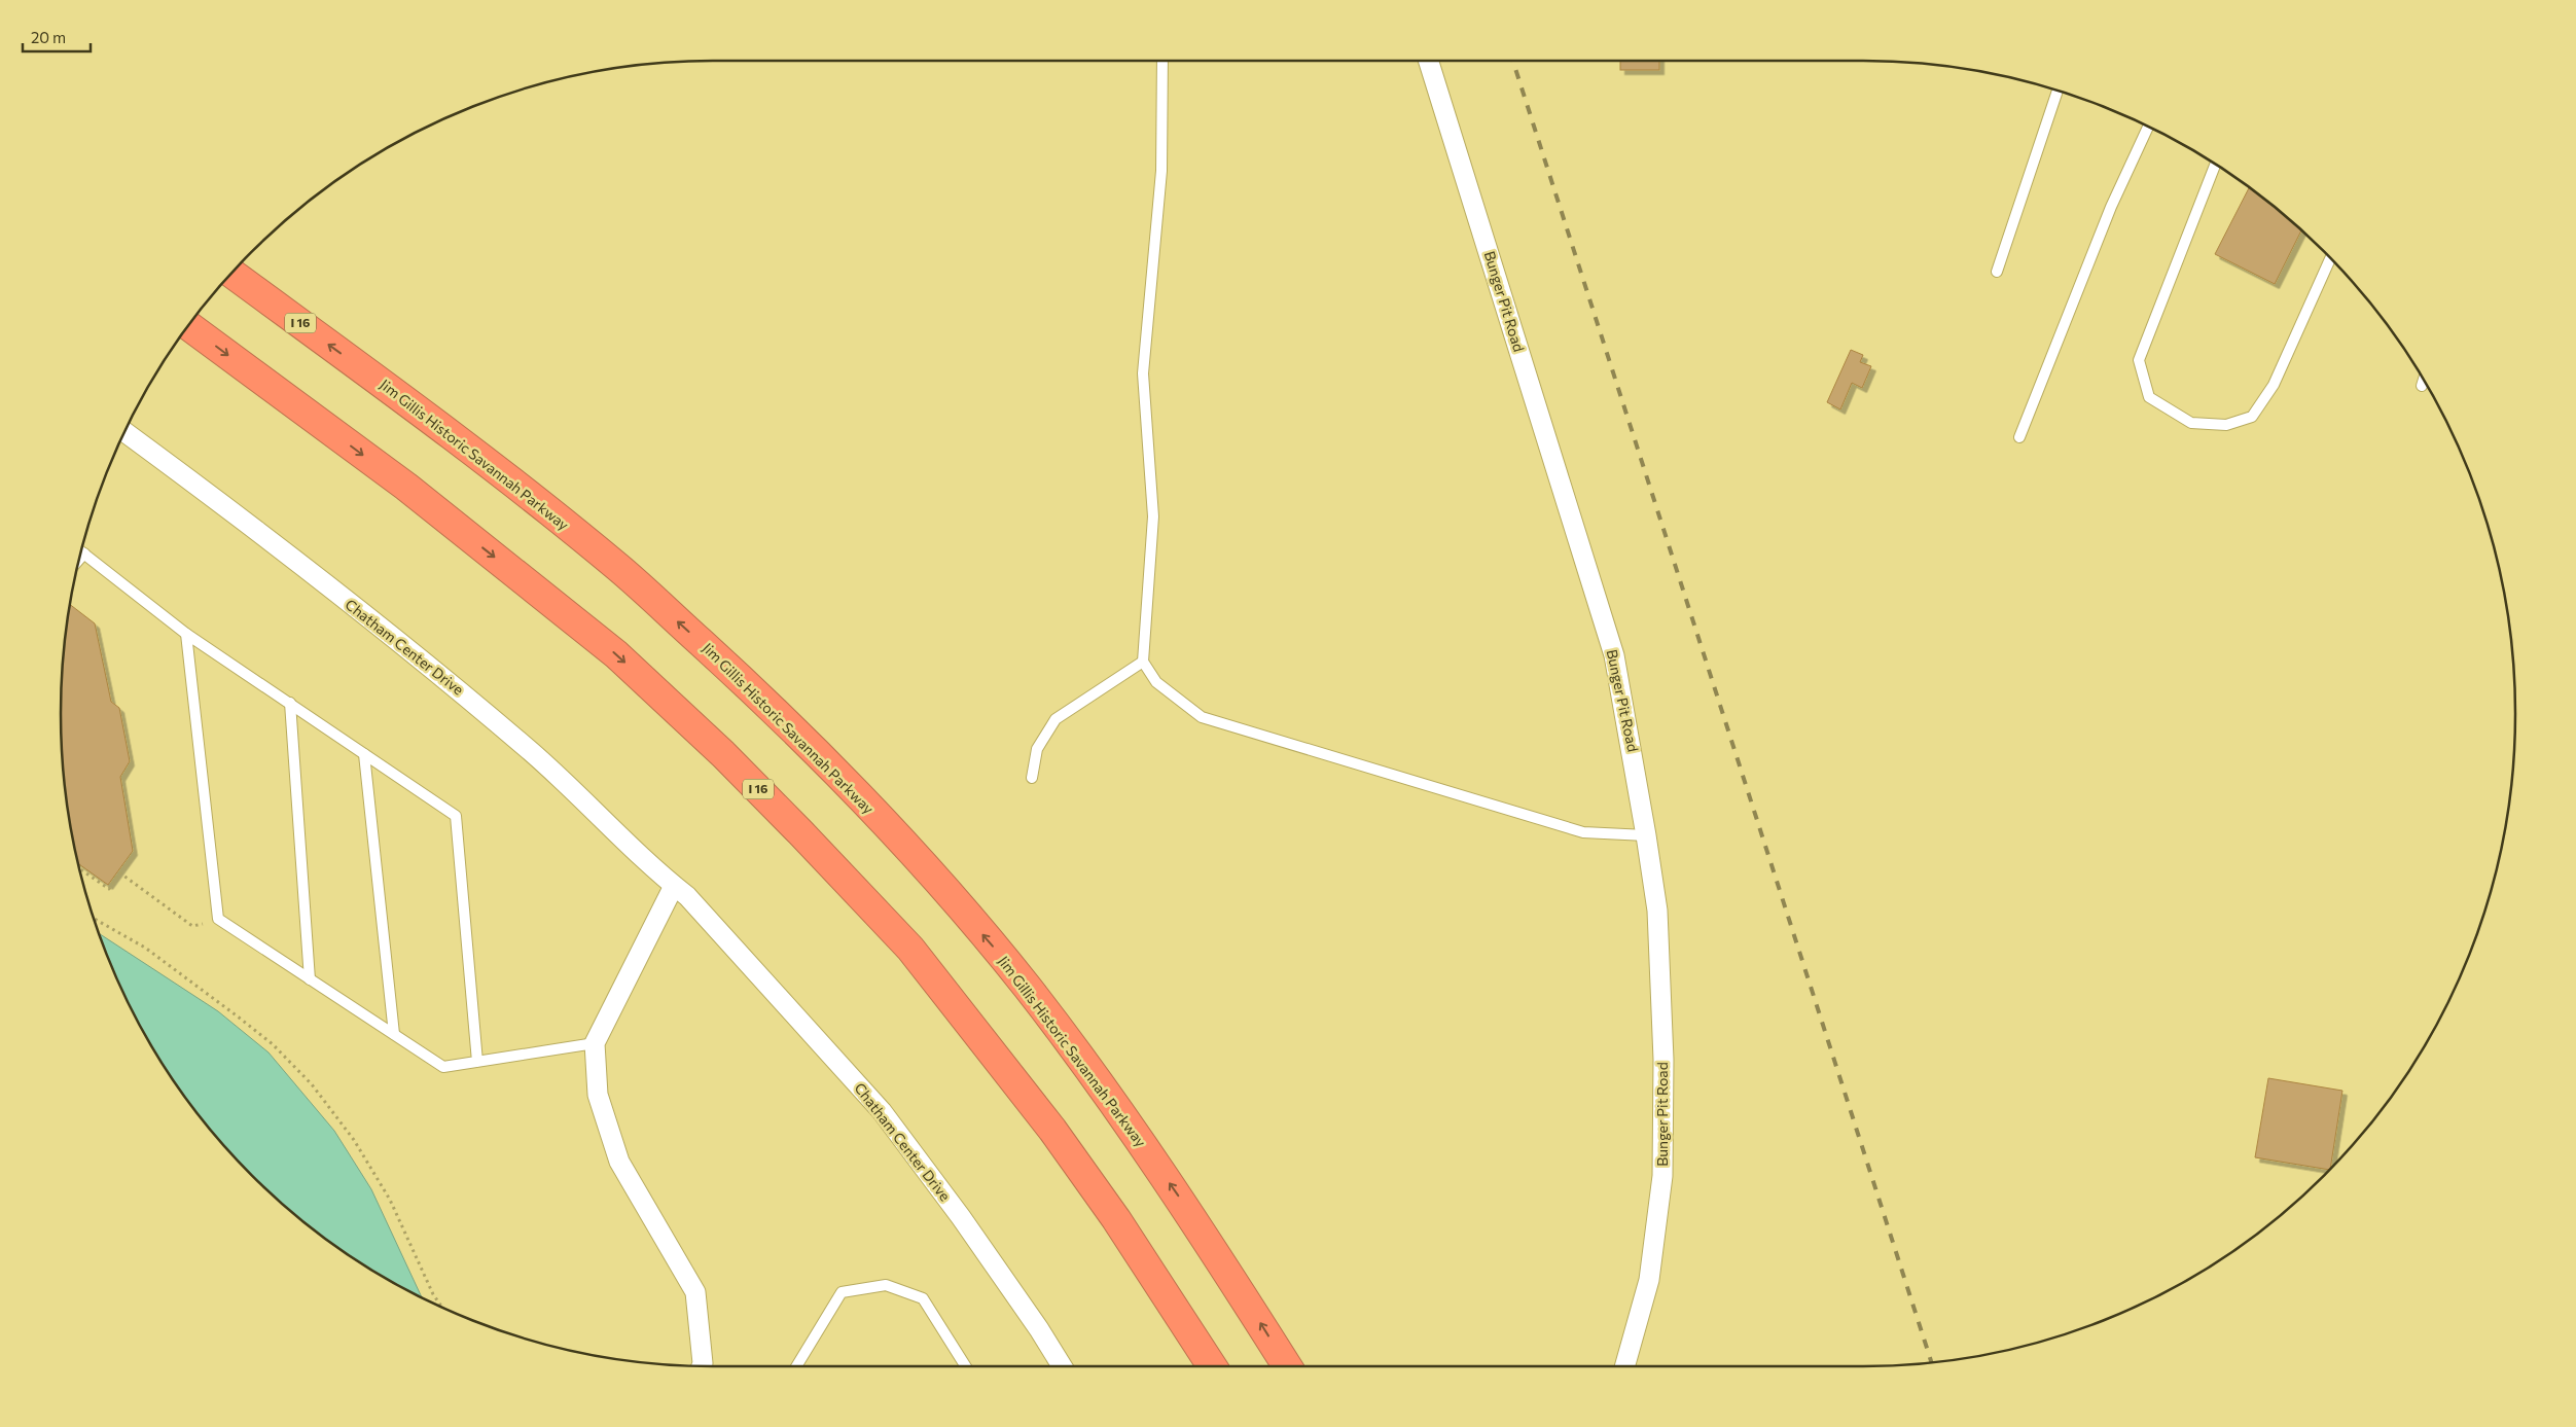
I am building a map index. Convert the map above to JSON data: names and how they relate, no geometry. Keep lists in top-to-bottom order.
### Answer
{
  "streets": {
    "highway": ["I 16", "Jim Gillis Historic Savannah Parkway"],
    "street": ["Bunger Pit Road", "Chatham Center Drive"]
  },
  "scale_bar": "20 m"
}
